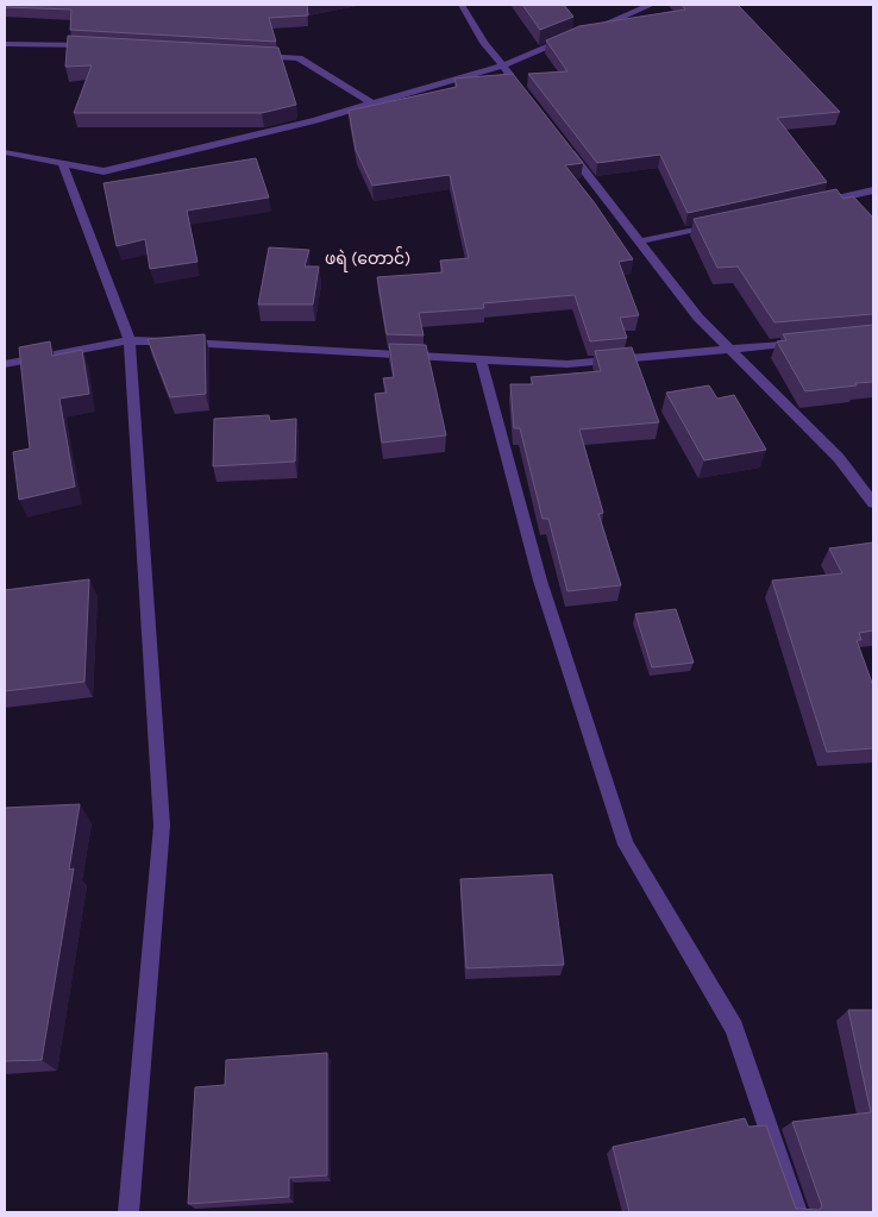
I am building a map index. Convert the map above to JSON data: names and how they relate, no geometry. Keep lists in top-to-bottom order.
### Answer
{
  "districts": ["ဖရဲ (တောင်)"]
}
